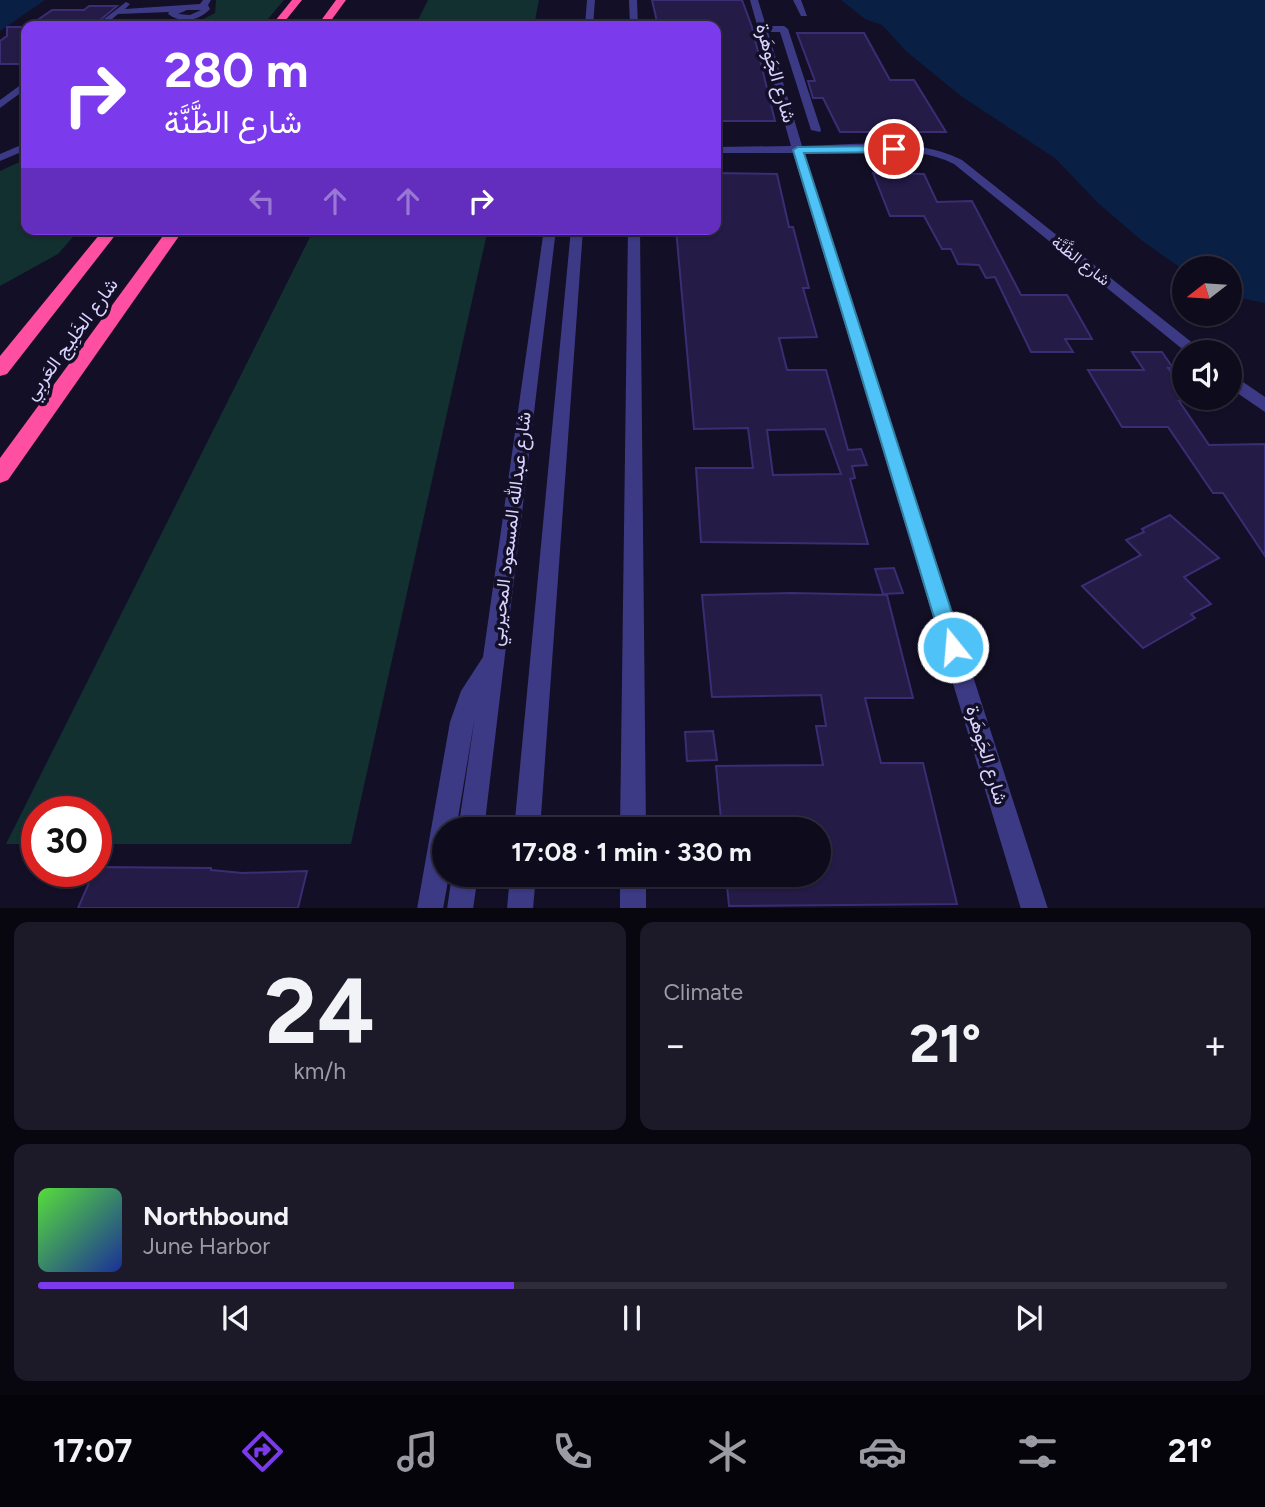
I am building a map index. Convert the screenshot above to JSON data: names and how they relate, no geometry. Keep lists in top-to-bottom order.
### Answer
{
  "streets": {
    "highway": ["شارع الخَلِيج العَربِي"],
    "street": ["شارع الجَوهَرة", "شارع الظَّنَّة", "شارع عبدالله المسعود المحيربي"]
  },
  "crossings": [
    ["شارع الجَوهَرة", "شارع الظَّنَّة"]
  ],
  "north": "left",
  "page": {
    "turn": ["280 m", "شارع الظَّنَّة"],
    "limit": "30",
    "trip": "17:08 · 1 min · 330 m",
    "tile": [
      ["24", "km/h"],
      "Climate"
    ],
    "heat": ["−", "21°", "+"],
    "song": ["Northbound", "June Harbor"],
    "tabs": ["17:07", "21°"]
  }
}
